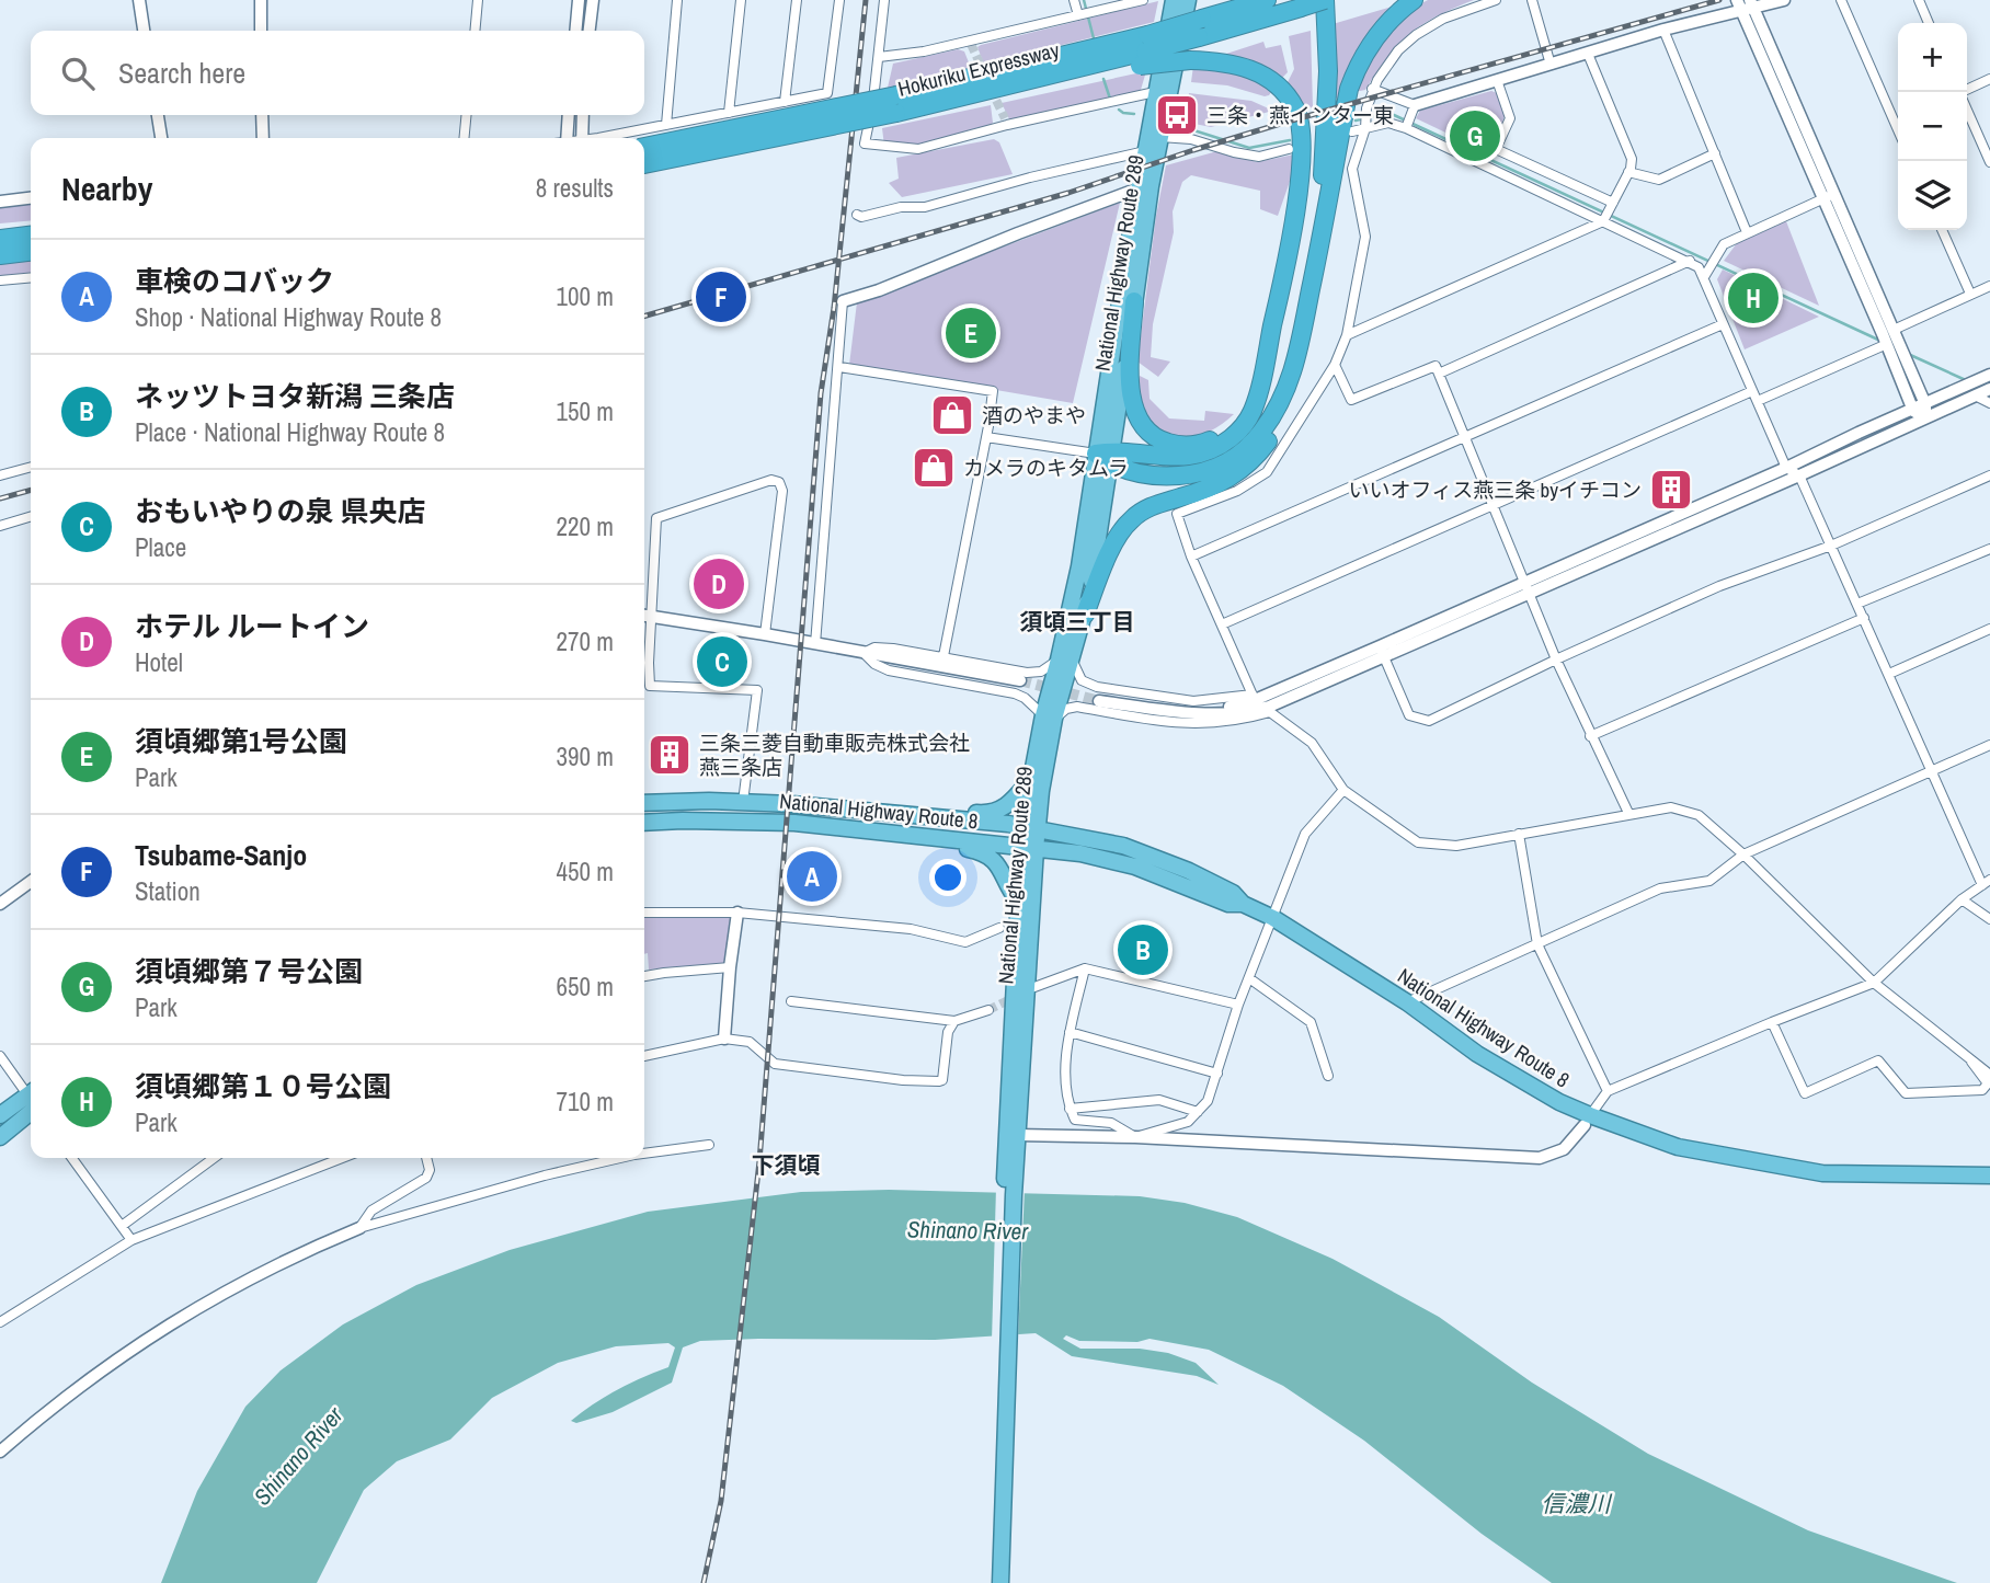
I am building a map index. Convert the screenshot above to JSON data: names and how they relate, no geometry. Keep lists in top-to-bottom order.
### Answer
{
  "streets": {
    "highway": ["Hokuriku Expressway", "National Highway Route 289", "National Highway Route 8"]
  },
  "crossings": [
    ["National Highway Route 289", "National Highway Route 8"]
  ],
  "districts": ["須頃三丁目", "下須頃"],
  "water": ["Shinano River", "信濃川"],
  "places": {
    "bus stop": ["三条・燕インター東"],
    "shop": ["酒のやまや", "カメラのキタムラ"],
    "building": ["いいオフィス燕三条 byイチコン", "三条三菱自動車販売株式会社 燕三条店"]
  },
  "page": {
    "map_buttons": ["+", "−"],
    "search": "Search here",
    "pins": [
      "G",
      "F",
      "H",
      "E",
      "D",
      "C",
      "A",
      "B"
    ],
    "heading": ["Nearby", "8 results"],
    "list": [
      {
        "mark": "A",
        "name": "車検のコバック",
        "note": "Shop · National Highway Route 8",
        "value": "100 m"
      },
      {
        "mark": "B",
        "name": "ネッツトヨタ新潟 三条店",
        "note": "Place · National Highway Route 8",
        "value": "150 m"
      },
      {
        "mark": "C",
        "name": "おもいやりの泉 県央店",
        "note": "Place",
        "value": "220 m"
      },
      {
        "mark": "D",
        "name": "ホテル ルートイン",
        "note": "Hotel",
        "value": "270 m"
      },
      {
        "mark": "E",
        "name": "須頃郷第1号公園",
        "note": "Park",
        "value": "390 m"
      },
      {
        "mark": "F",
        "name": "Tsubame-Sanjo",
        "note": "Station",
        "value": "450 m"
      },
      {
        "mark": "G",
        "name": "須頃郷第７号公園",
        "note": "Park",
        "value": "650 m"
      },
      {
        "mark": "H",
        "name": "須頃郷第１０号公園",
        "note": "Park",
        "value": "710 m"
      }
    ]
  }
}
